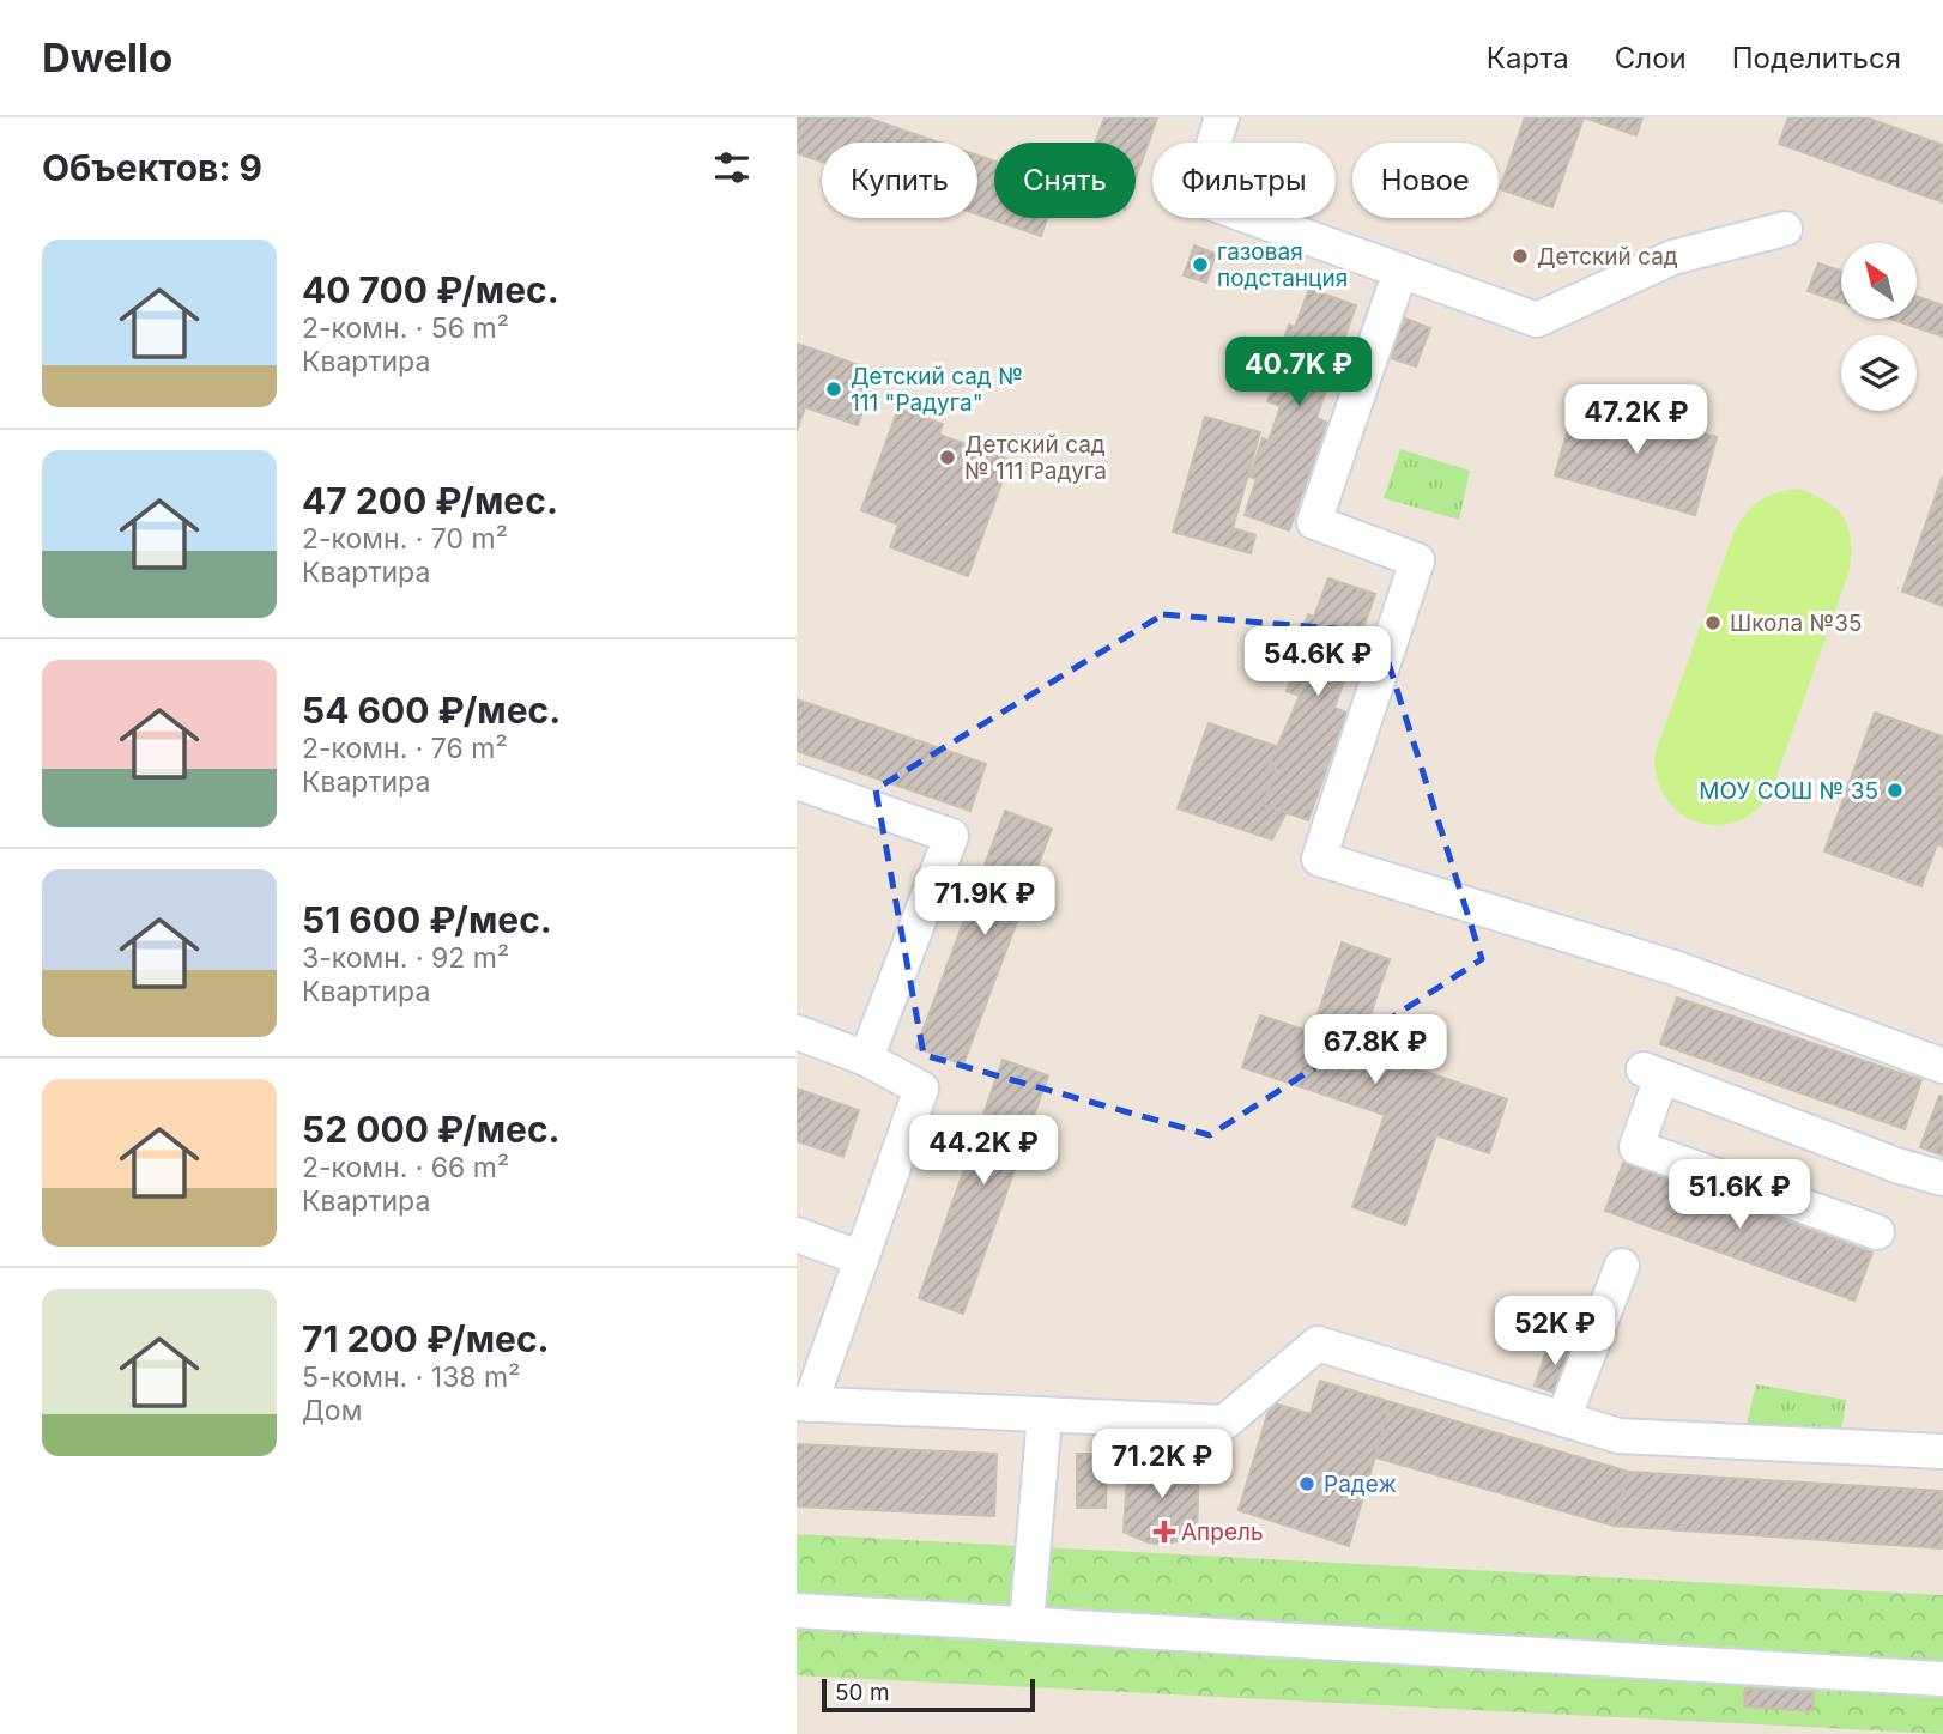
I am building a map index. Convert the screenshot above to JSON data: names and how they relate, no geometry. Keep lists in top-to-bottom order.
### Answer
{
  "places": {
    "other": [
      "Детский сад",
      "газовая подстанция",
      "Детский сад № 111 \"Радуга\"",
      "Детский сад № 111 Радуга",
      "Школа №35",
      "МОУ СОШ № 35",
      "Радеж"
    ],
    "health": ["Апрель"]
  },
  "scale_bar": "50 m",
  "north": "top left",
  "page": {
    "header": "Dwello",
    "nav": ["Карта", "Слои", "Поделиться"],
    "heading": "Объектов: 9",
    "chip": [
      "Купить",
      "Снять",
      "Фильтры",
      "Новое"
    ],
    "list": [
      {
        "name": "40 700 ₽/мес.",
        "note": "2-комн. · 56 m² · Квартира"
      },
      {
        "name": "47 200 ₽/мес.",
        "note": "2-комн. · 70 m² · Квартира"
      },
      {
        "name": "54 600 ₽/мес.",
        "note": "2-комн. · 76 m² · Квартира"
      },
      {
        "name": "51 600 ₽/мес.",
        "note": "3-комн. · 92 m² · Квартира"
      },
      {
        "name": "52 000 ₽/мес.",
        "note": "2-комн. · 66 m² · Квартира"
      },
      {
        "name": "71 200 ₽/мес.",
        "note": "5-комн. · 138 m² · Дом"
      }
    ],
    "price": [
      "40.7K ₽",
      "47.2K ₽",
      "54.6K ₽",
      "71.9K ₽",
      "67.8K ₽",
      "44.2K ₽",
      "51.6K ₽",
      "52K ₽",
      "71.2K ₽"
    ],
    "scale": "50 m"
  }
}
